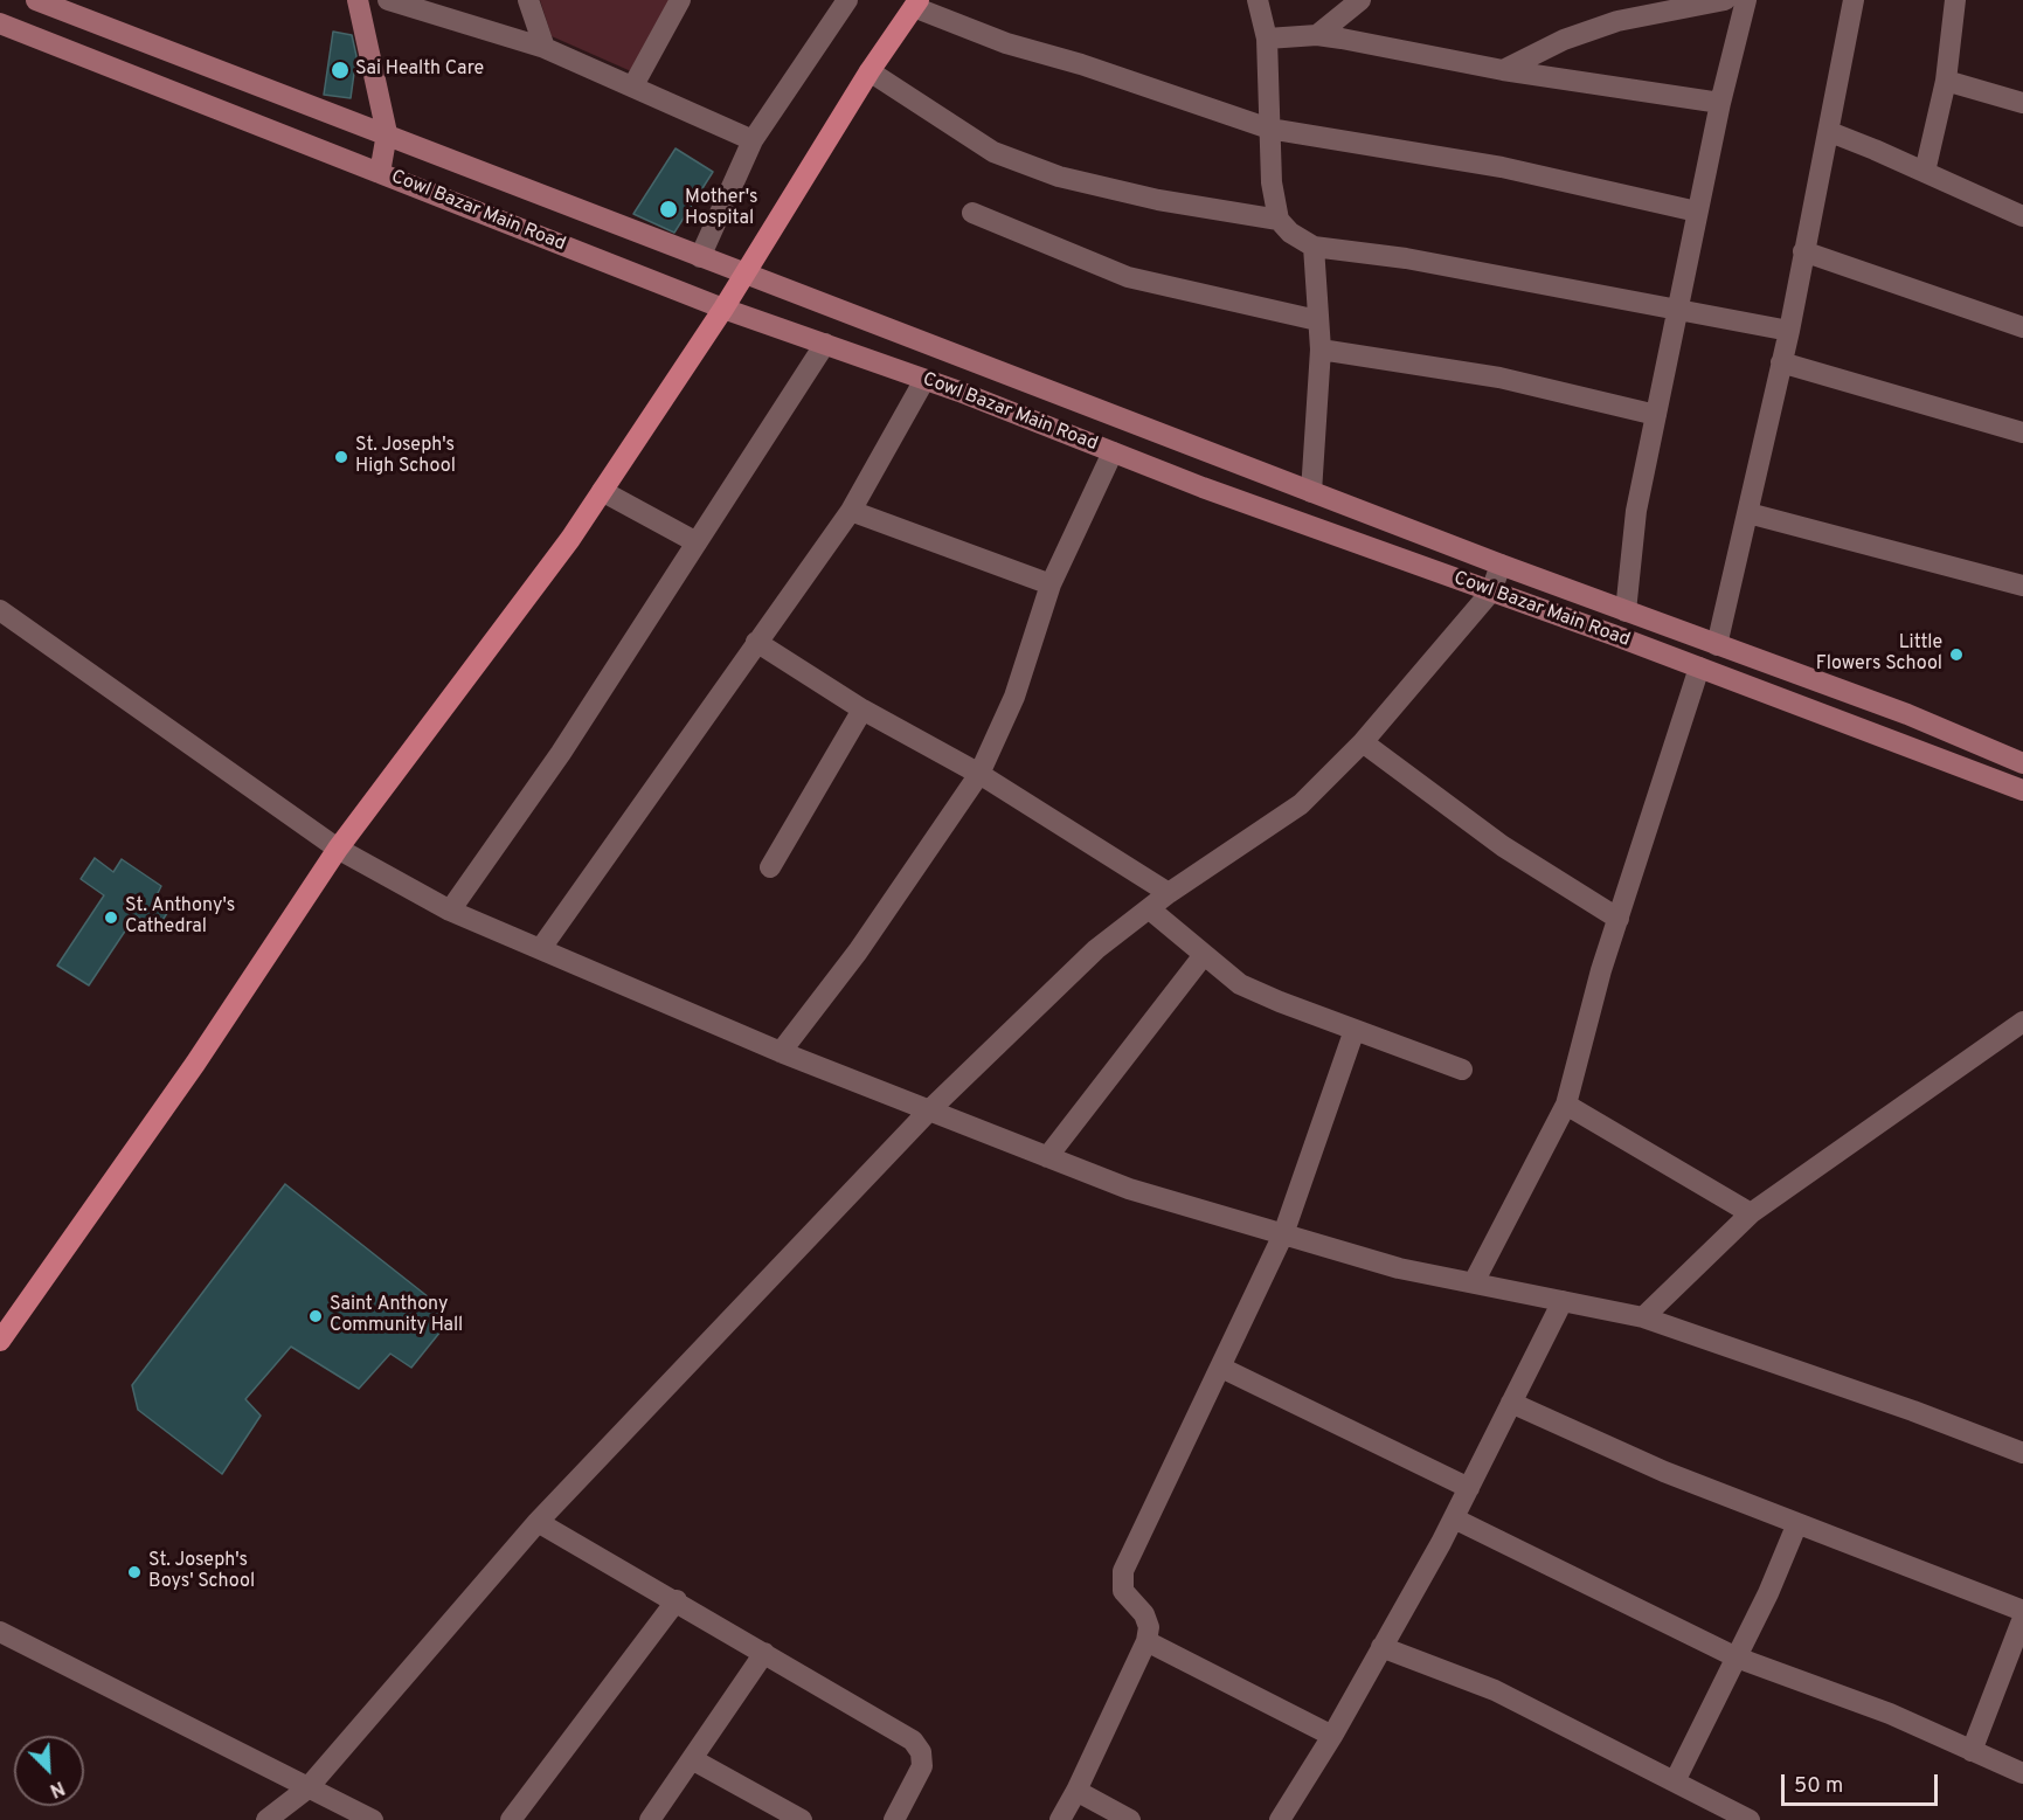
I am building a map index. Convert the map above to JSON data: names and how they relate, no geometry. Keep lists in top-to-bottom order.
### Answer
{
  "streets": {
    "street": ["Cowl Bazar Main Road"]
  },
  "places": [
    "Sai Health Care",
    "Mother's Hospital",
    "St. Joseph's High School",
    "Little Flowers School",
    "St. Anthony's Cathedral",
    "Saint Anthony Community Hall",
    "St. Joseph's Boys' School"
  ],
  "scale_bar": "50 m",
  "north": "bottom right"
}
